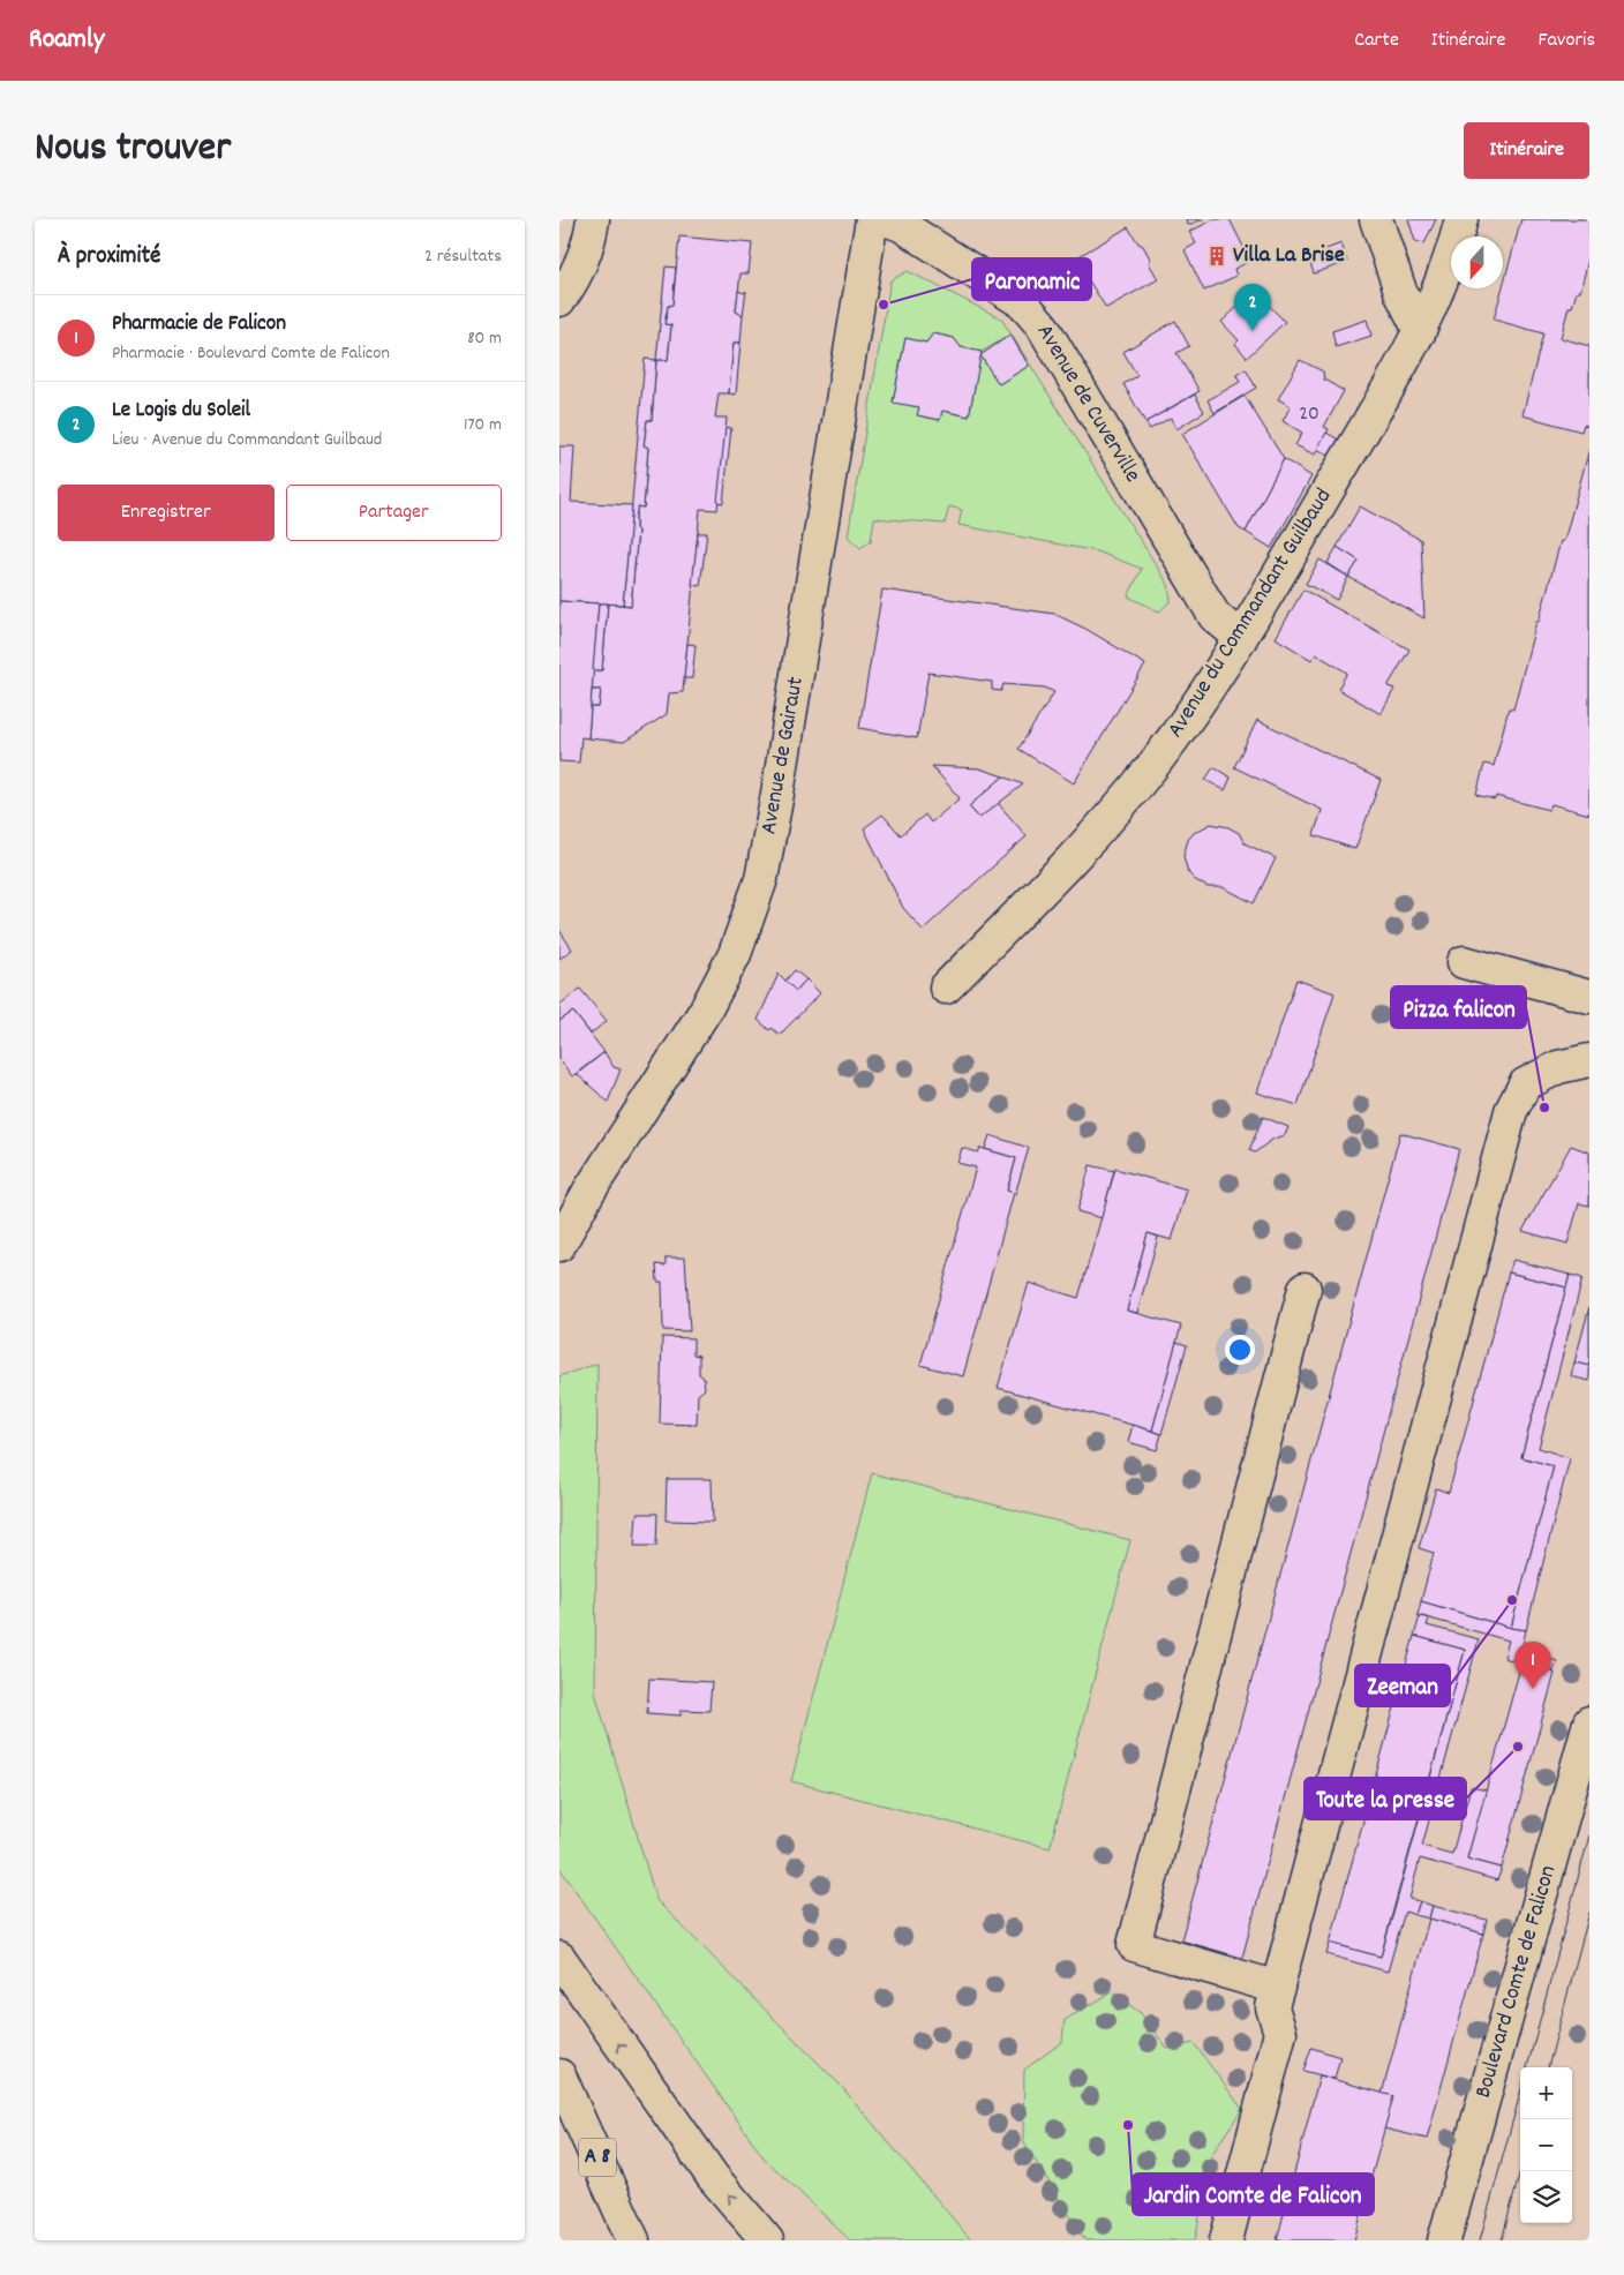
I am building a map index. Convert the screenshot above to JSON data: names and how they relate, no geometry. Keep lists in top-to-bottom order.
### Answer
{
  "streets": {
    "main road": [
      "Avenue de Cuverville",
      "Avenue du Commandant Guilbaud",
      "Avenue de Gairaut",
      "Boulevard Comte de Falicon",
      "A 8"
    ]
  },
  "crossings": [
    ["Avenue de Cuverville", "Avenue du Commandant Guilbaud"]
  ],
  "places": {
    "building": ["Villa La Brise"],
    "other": [
      "Paronamic",
      "Pizza falicon",
      "Zeeman",
      "Toute la presse",
      "Jardin Comte de Falicon"
    ]
  },
  "house_numbers": ["20"],
  "north": "bottom",
  "page": {
    "header": "Roamly",
    "nav": ["Carte", "Itinéraire", "Favoris"],
    "title": "Nous trouver",
    "buttons": [
      "Itinéraire",
      ["Enregistrer", "Partager"]
    ],
    "heading": ["À proximité", "2 résultats"],
    "pins": ["2", "1"],
    "list": [
      {
        "mark": "1",
        "name": "Pharmacie de Falicon",
        "note": "Pharmacie · Boulevard Comte de Falicon",
        "value": "80 m"
      },
      {
        "mark": "2",
        "name": "Le Logis du Soleil",
        "note": "Lieu · Avenue du Commandant Guilbaud",
        "value": "170 m"
      }
    ],
    "map_buttons": ["+", "−"]
  }
}
